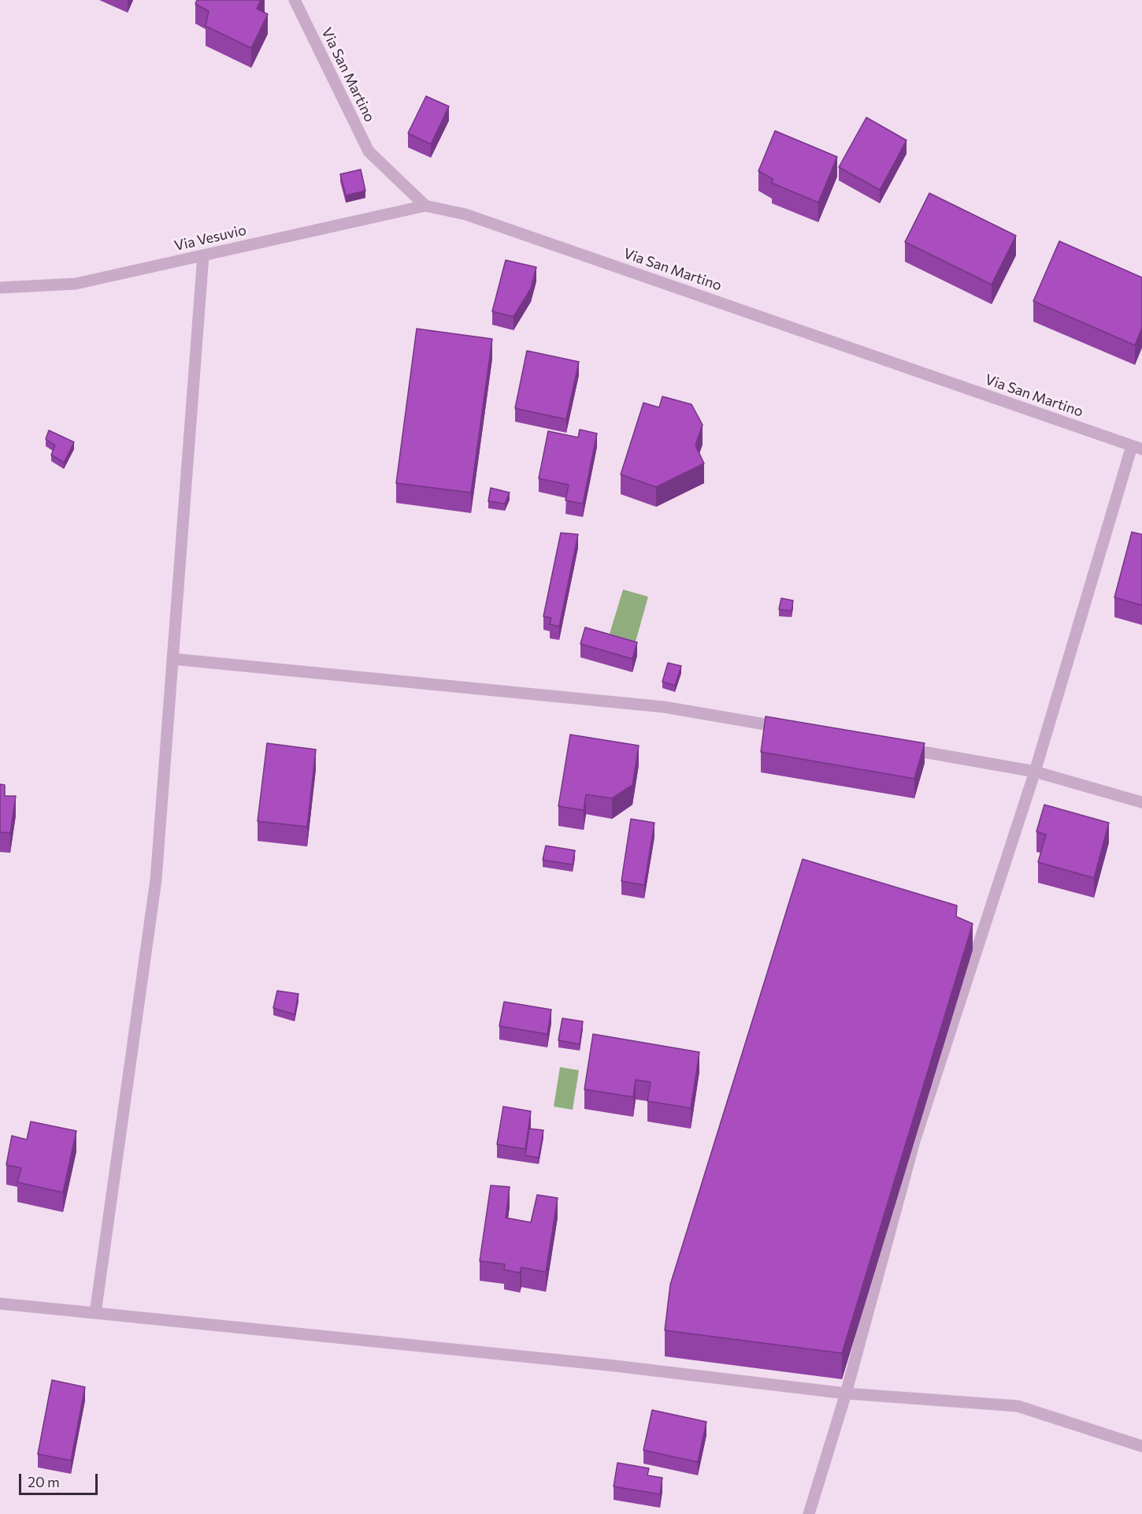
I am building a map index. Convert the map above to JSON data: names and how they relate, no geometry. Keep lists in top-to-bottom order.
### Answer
{
  "streets": {
    "street": ["Via San Martino", "Via Vesuvio"]
  },
  "crossings": [
    ["Via San Martino", "Via Vesuvio"]
  ],
  "scale_bar": "20 m"
}
